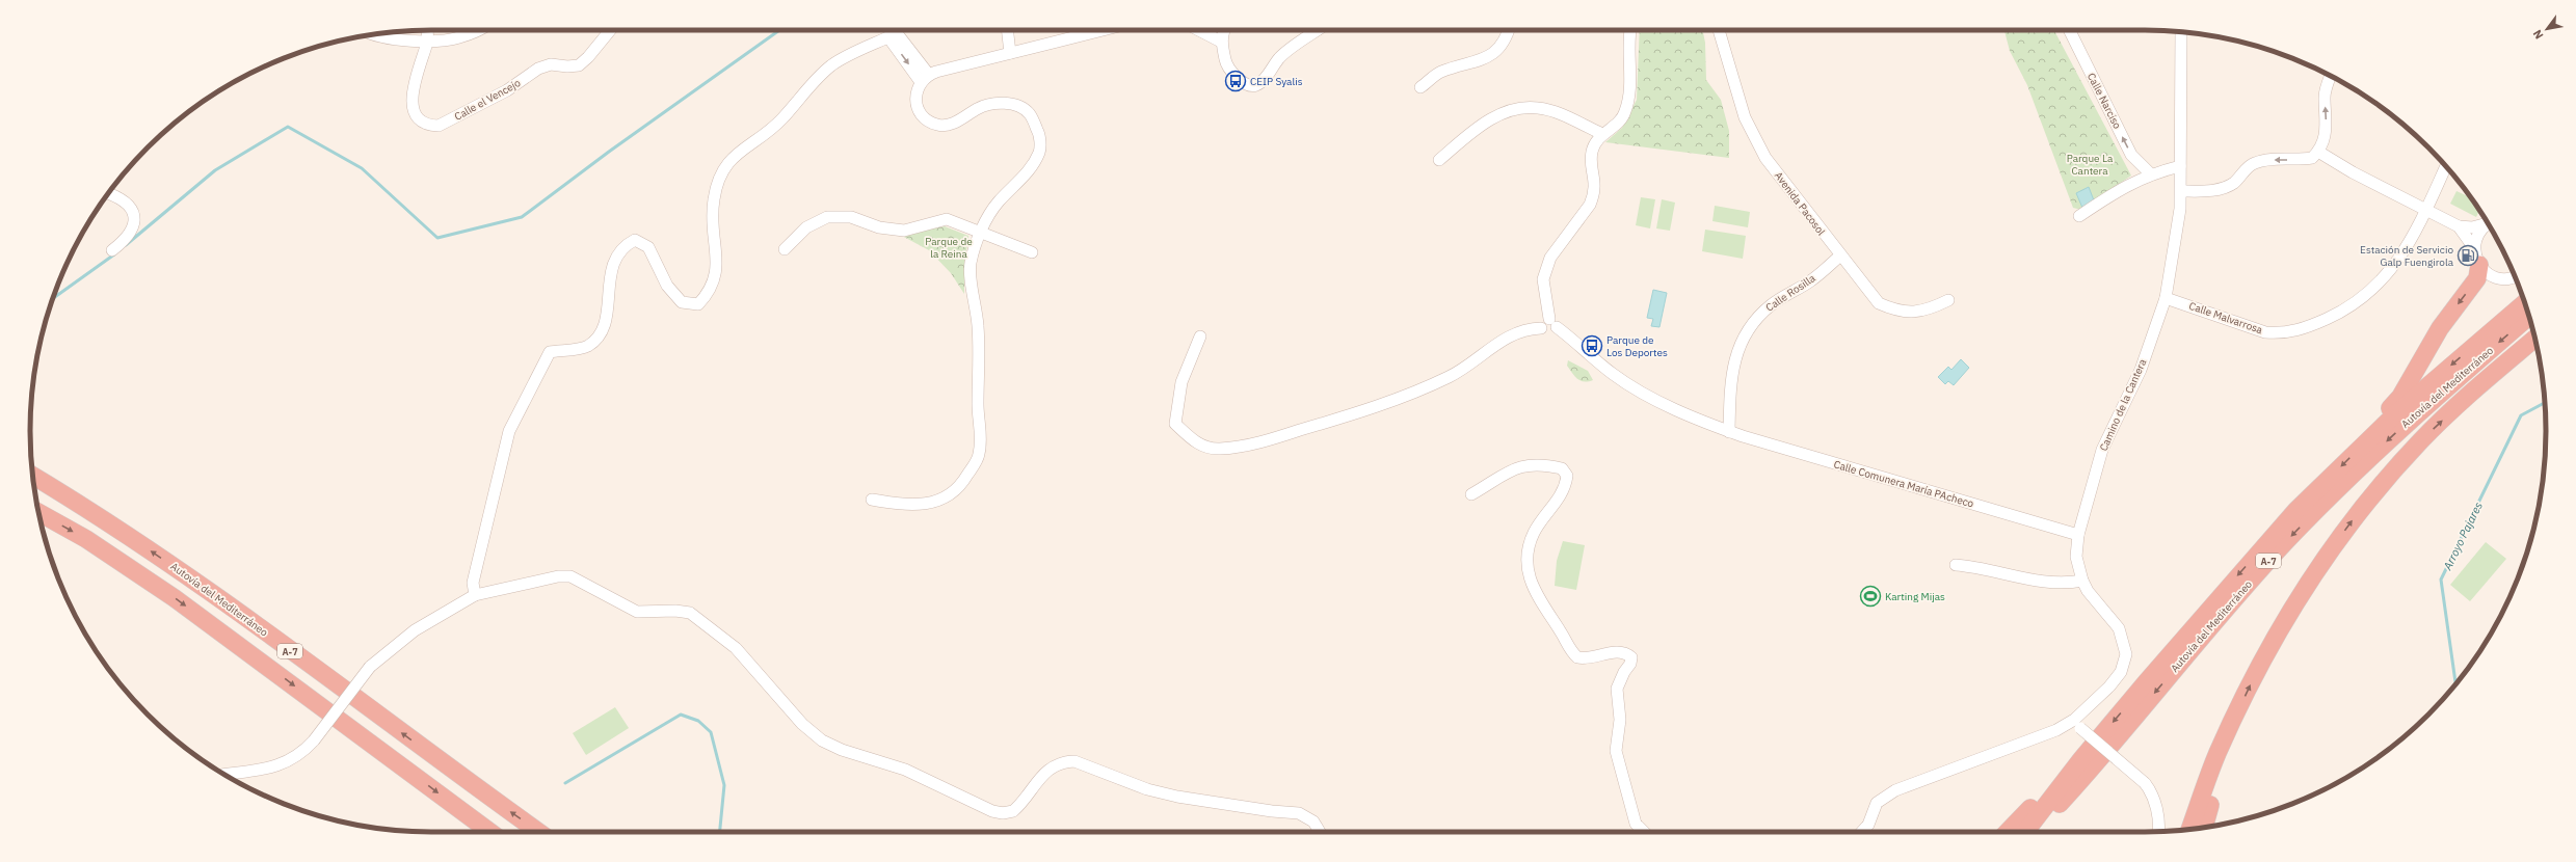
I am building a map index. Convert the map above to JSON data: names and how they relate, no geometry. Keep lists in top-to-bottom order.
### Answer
{
  "streets": {
    "highway": ["Autovía del Mediterráneo", "A-7"],
    "street": [
      "Calle el Vencejo",
      "Calle Narciso",
      "Avenida Pacosol",
      "Calle Rosilla",
      "Calle Malvarrosa",
      "Camino de la Cantera",
      "Calle Comunera María PAcheco"
    ]
  },
  "crossings": [
    ["Avenida Pacosol", "Calle Rosilla"],
    ["Calle Rosilla", "Calle Comunera María PAcheco"],
    ["Calle Malvarrosa", "Camino de la Cantera"],
    ["Camino de la Cantera", "Calle Comunera María PAcheco"]
  ],
  "one_way": ["Calle Narciso"],
  "water": ["Arroyo Pajares"],
  "parks": ["Parque La Cantera", "Parque de la Reina"],
  "places": {
    "bus stop": ["CEIP Syalis", "Parque de Los Deportes"],
    "fuel station": ["Estación de Servicio Galp Fuengirola"],
    "sports": ["Karting Mijas"]
  },
  "north": "bottom left"
}
